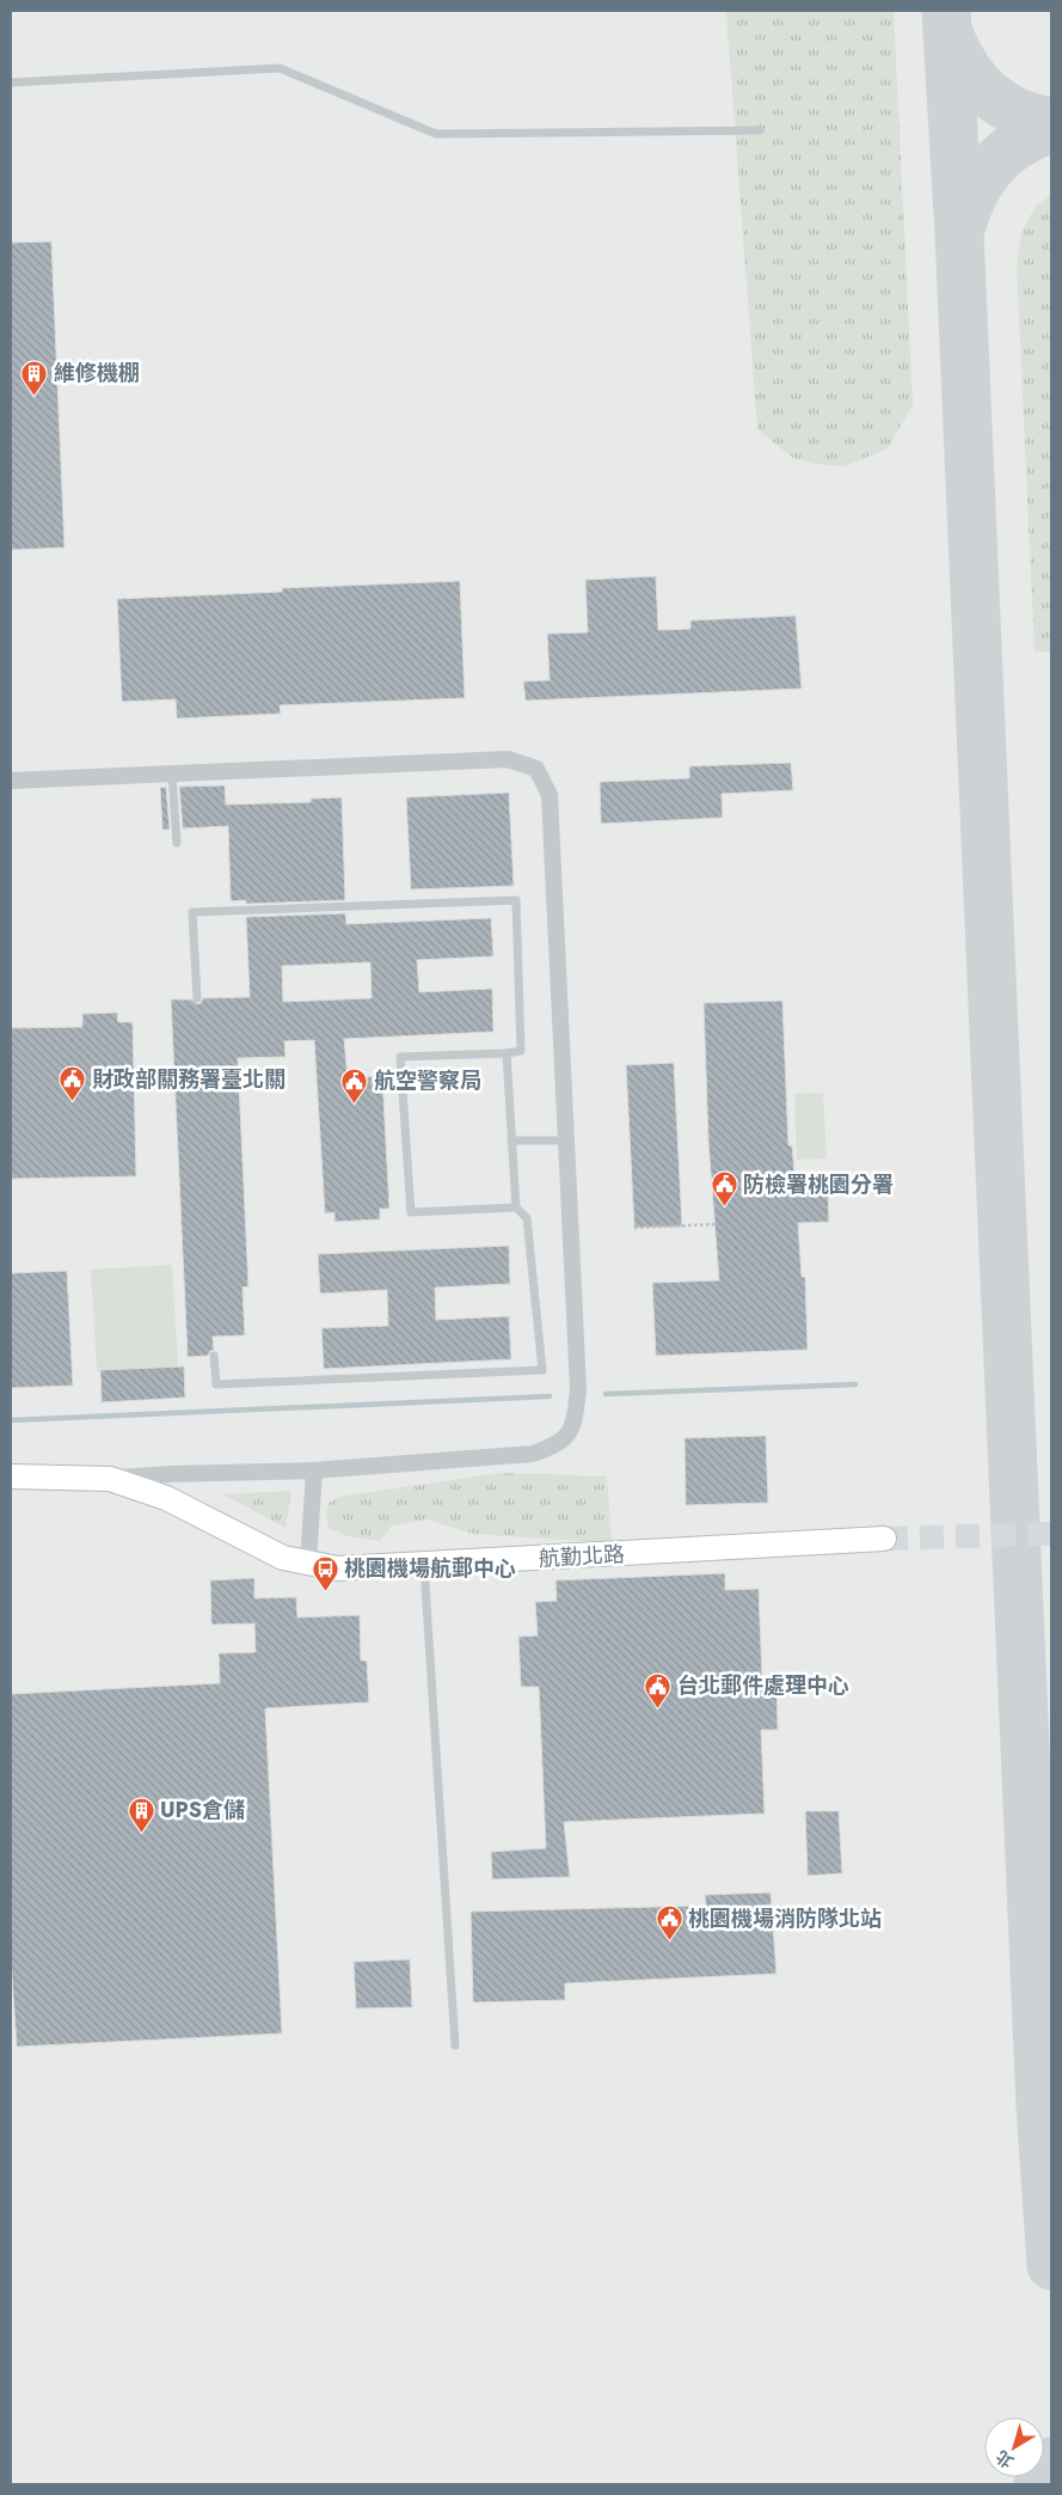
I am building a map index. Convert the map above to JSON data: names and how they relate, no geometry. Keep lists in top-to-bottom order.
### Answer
{
  "streets": {
    "street": ["航勤北路"]
  },
  "places": {
    "building": ["維修機棚", "UPS倉儲"],
    "public building": [
      "財政部關務署臺北關",
      "航空警察局",
      "防檢署桃園分署",
      "台北郵件處理中心",
      "桃園機場消防隊北站"
    ],
    "bus stop": ["桃園機場航郵中心"]
  },
  "north": "bottom left"
}
